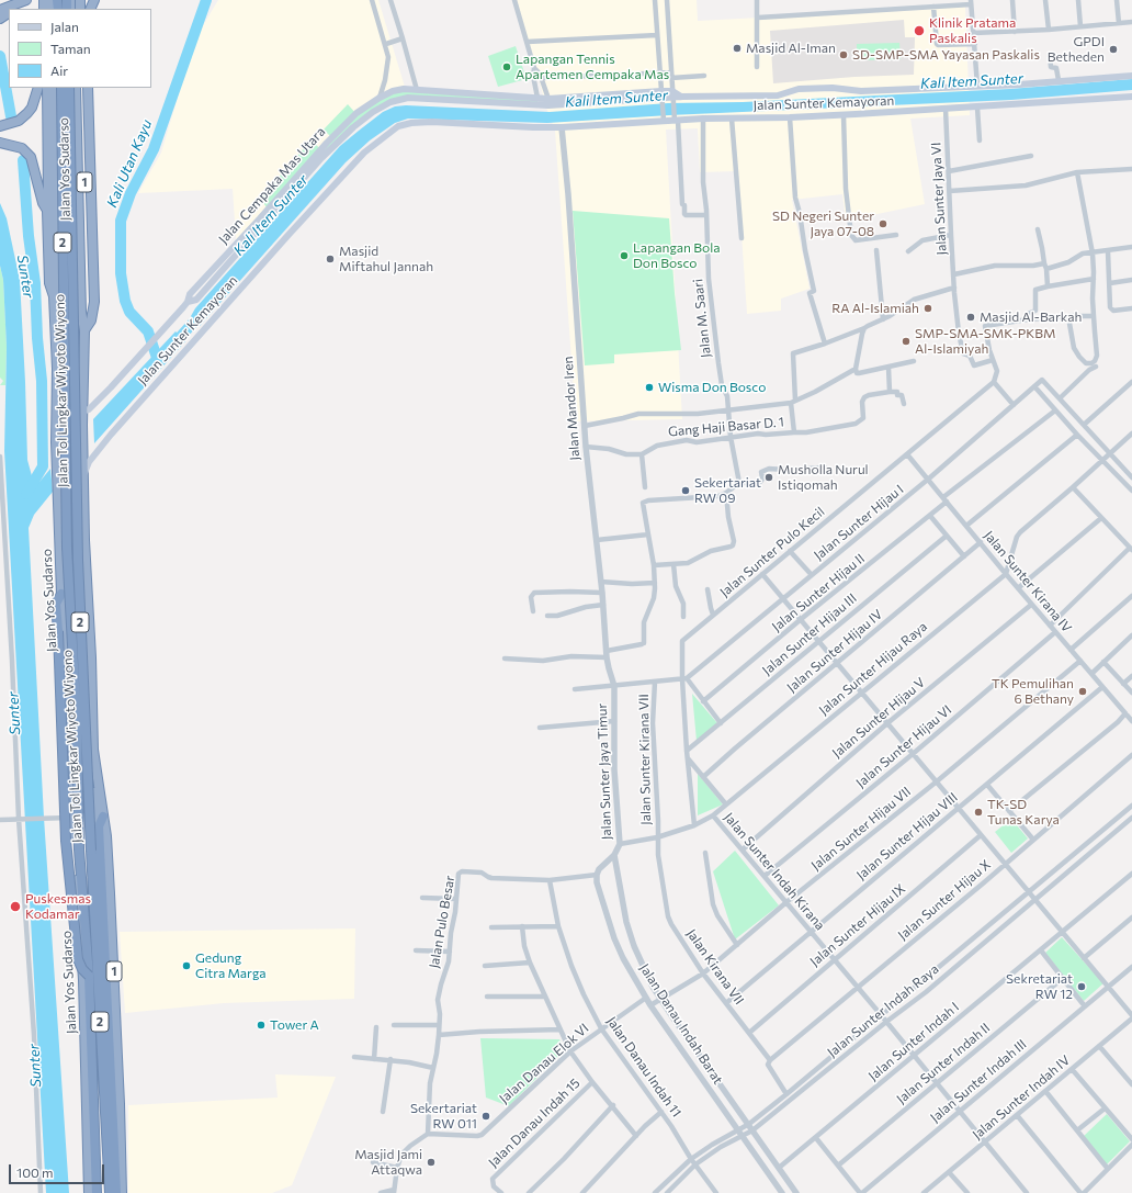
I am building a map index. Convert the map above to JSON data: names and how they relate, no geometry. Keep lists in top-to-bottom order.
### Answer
{
  "streets": {
    "highway": [
      "Jalan Yos Sudarso",
      "1",
      "2",
      "Jalan Tol Lingkar Wiyoto Wiyono"
    ],
    "main road": ["Jalan Sunter Kemayoran", "Jalan Cempaka Mas Utara"],
    "street": [
      "Jalan Sunter Jaya VI",
      "Jalan M. Saari",
      "Jalan Mandor Iren",
      "Gang Haji Basar D. 1",
      "Jalan Sunter Hijau I",
      "Jalan Sunter Pulo Kecil",
      "Jalan Sunter Kirana IV",
      "Jalan Sunter Hijau II",
      "Jalan Sunter Hijau III",
      "Jalan Sunter Hijau IV",
      "Jalan Sunter Hijau Raya",
      "Jalan Sunter Hijau V",
      "Jalan Sunter Hijau VI",
      "Jalan Sunter Kirana VII",
      "Jalan Sunter Jaya Timur",
      "Jalan Sunter Hijau VII",
      "Jalan Sunter Hijau VIII",
      "Jalan Sunter Indah Kirana",
      "Jalan Sunter Hijau X",
      "Jalan Pulo Besar",
      "Jalan Sunter Hijau IX",
      "Jalan Kirana VII",
      "Jalan Sunter Indah Raya",
      "Jalan Danau Indah Barat",
      "Jalan Sunter Indah I",
      "Jalan Danau Elok VI",
      "Jalan Sunter Indah II",
      "Jalan Danau Indah 11",
      "Jalan Sunter Indah III",
      "Jalan Sunter Indah IV",
      "Jalan Danau Indah 15"
    ]
  },
  "crossings": [
    ["Jalan Sunter Kemayoran", "Jalan Yos Sudarso"],
    ["Jalan Sunter Kemayoran", "Jalan Cempaka Mas Utara"],
    ["Jalan Sunter Kemayoran", "Jalan Sunter Jaya VI"],
    ["Jalan Sunter Kemayoran", "Jalan M. Saari"],
    ["Jalan Sunter Kemayoran", "Jalan Mandor Iren"],
    ["Jalan Yos Sudarso", "Jalan Cempaka Mas Utara"],
    ["Jalan Yos Sudarso", "Jalan Tol Lingkar Wiyoto Wiyono"],
    ["Jalan M. Saari", "Gang Haji Basar D. 1"],
    ["Jalan Mandor Iren", "Jalan Sunter Jaya Timur"],
    ["Jalan Sunter Hijau I", "Jalan Sunter Pulo Kecil"],
    ["Jalan Sunter Hijau I", "Jalan Sunter Kirana IV"],
    ["Jalan Sunter Pulo Kecil", "Jalan Sunter Kirana IV"],
    ["Jalan Sunter Pulo Kecil", "Jalan Sunter Hijau III"],
    ["Jalan Sunter Pulo Kecil", "Jalan Sunter Hijau Raya"],
    ["Jalan Sunter Kirana IV", "Jalan Sunter Hijau II"],
    ["Jalan Sunter Kirana IV", "Jalan Sunter Hijau IV"],
    ["Jalan Sunter Kirana IV", "Jalan Sunter Hijau Raya"],
    ["Jalan Sunter Kirana IV", "Jalan Sunter Hijau V"],
    ["Jalan Sunter Kirana IV", "Jalan Sunter Hijau VI"],
    ["Jalan Sunter Kirana IV", "Jalan Sunter Hijau VII"],
    ["Jalan Sunter Kirana IV", "Jalan Sunter Hijau VIII"],
    ["Jalan Sunter Hijau Raya", "Jalan Sunter Kirana VII"],
    ["Jalan Sunter Hijau Raya", "Jalan Sunter Jaya Timur"],
    ["Jalan Sunter Hijau Raya", "Jalan Sunter Indah Kirana"],
    ["Jalan Sunter Hijau Raya", "Jalan Kirana VII"],
    ["Jalan Sunter Hijau V", "Jalan Sunter Indah Kirana"],
    ["Jalan Sunter Hijau VI", "Jalan Sunter Indah Kirana"],
    ["Jalan Sunter Kirana VII", "Jalan Kirana VII"],
    ["Jalan Sunter Jaya Timur", "Jalan Danau Indah Barat"],
    ["Jalan Sunter Hijau VII", "Jalan Sunter Indah Kirana"],
    ["Jalan Sunter Hijau VII", "Jalan Kirana VII"],
    ["Jalan Sunter Hijau VII", "Jalan Danau Indah Barat"],
    ["Jalan Sunter Hijau VIII", "Jalan Sunter Indah Kirana"],
    ["Jalan Sunter Hijau VIII", "Jalan Kirana VII"],
    ["Jalan Sunter Indah Kirana", "Jalan Sunter Hijau X"],
    ["Jalan Sunter Indah Kirana", "Jalan Sunter Hijau IX"],
    ["Jalan Sunter Indah Kirana", "Jalan Sunter Indah Raya"],
    ["Jalan Sunter Indah Kirana", "Jalan Sunter Indah I"],
    ["Jalan Sunter Indah Kirana", "Jalan Sunter Indah II"],
    ["Jalan Sunter Indah Kirana", "Jalan Sunter Indah III"],
    ["Jalan Sunter Indah Kirana", "Jalan Sunter Indah IV"],
    ["Jalan Sunter Hijau X", "Jalan Kirana VII"],
    ["Jalan Pulo Besar", "Jalan Danau Elok VI"],
    ["Jalan Pulo Besar", "Jalan Danau Indah 11"],
    ["Jalan Sunter Hijau IX", "Jalan Kirana VII"],
    ["Jalan Kirana VII", "Jalan Sunter Indah Raya"],
    ["Jalan Sunter Indah Raya", "Jalan Danau Indah Barat"],
    ["Jalan Danau Indah Barat", "Jalan Sunter Indah I"],
    ["Jalan Danau Indah Barat", "Jalan Danau Elok VI"],
    ["Jalan Danau Elok VI", "Jalan Danau Indah 11"]
  ],
  "water": ["Kali Item Sunter", "Kali Utan Kayu", "Sunter"],
  "places": [
    "Klinik Pratama Paskalis",
    "Masjid Al-Iman",
    "GPDI Betheden",
    "SD-SMP-SMA Yayasan Paskalis",
    "Lapangan Tennis Apartemen Cempaka Mas",
    "SD Negeri Sunter Jaya 07-08",
    "Lapangan Bola Don Bosco",
    "Masjid Miftahul Jannah",
    "RA Al-Islamiah",
    "Masjid Al-Barkah",
    "SMP-SMA-SMK-PKBM Al-Islamiyah",
    "Wisma Don Bosco",
    "Musholla Nurul Istiqomah",
    "Sekertariat RW 09",
    "TK Pemulihan 6 Bethany",
    "TK-SD Tunas Karya",
    "Puskesmas Kodamar",
    "Gedung Citra Marga",
    "Sekretariat RW 12",
    "Tower A",
    "Sekertariat RW 011",
    "Masjid Jami Attaqwa"
  ],
  "legend": ["Jalan", "Taman", "Air"],
  "scale_bar": "100 m"
}
